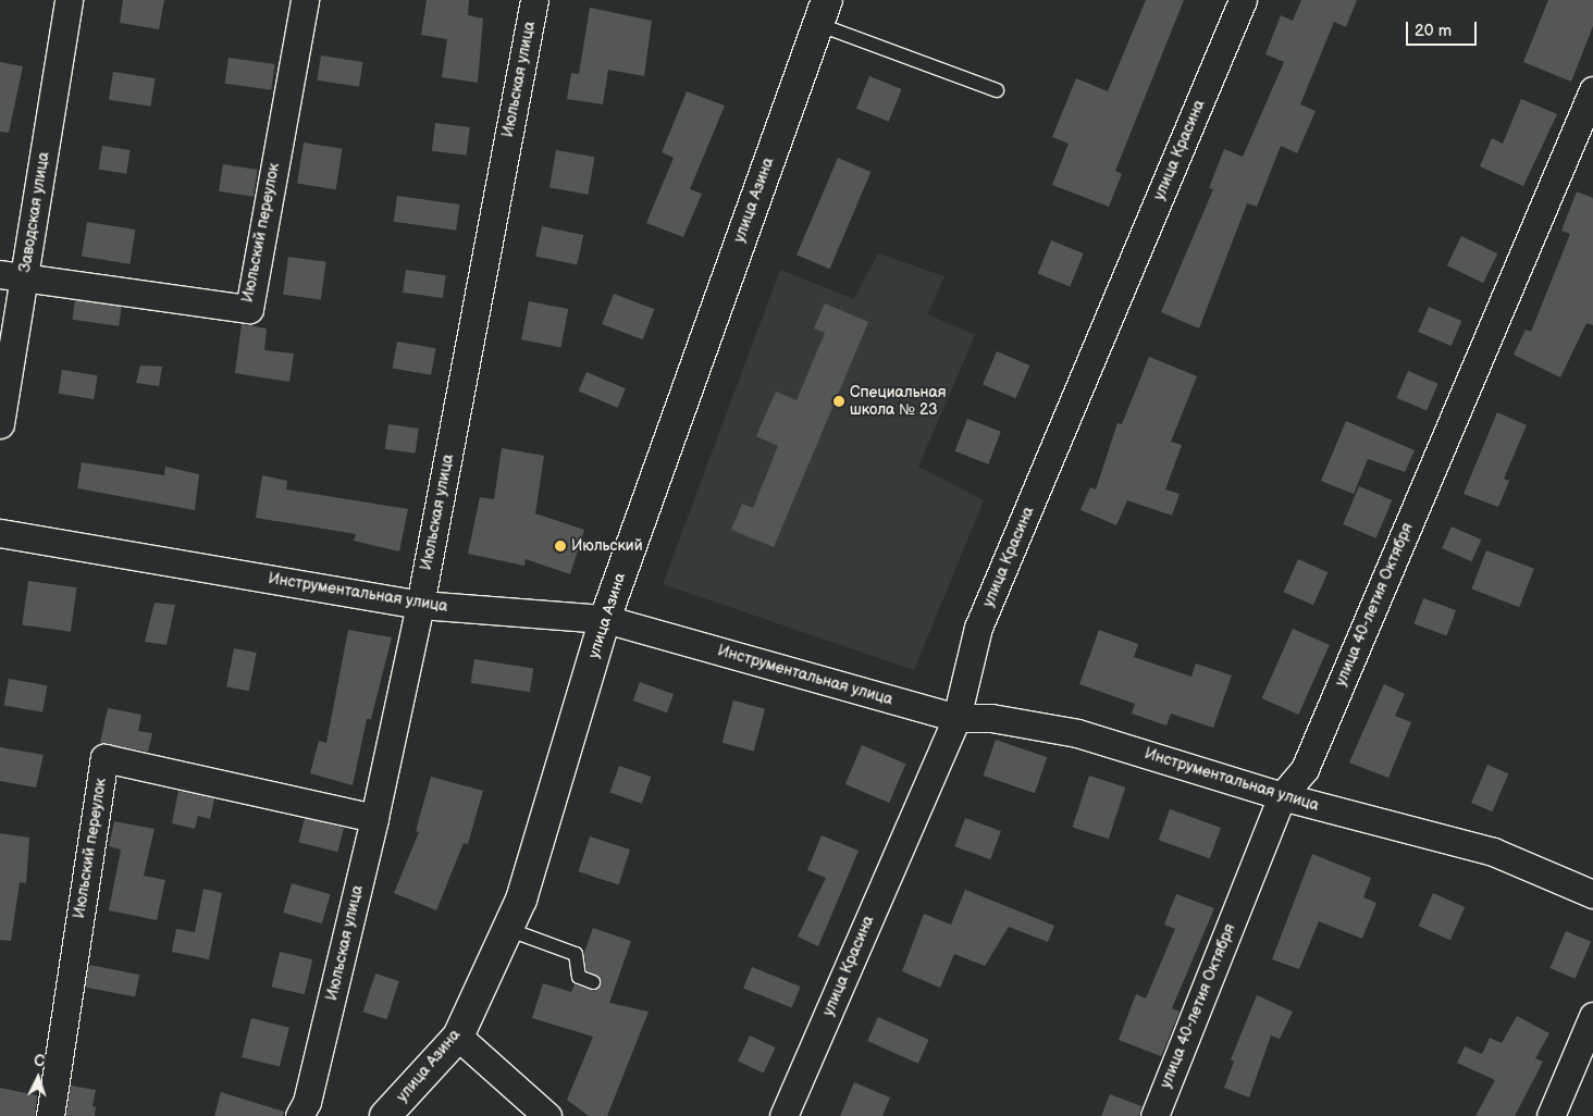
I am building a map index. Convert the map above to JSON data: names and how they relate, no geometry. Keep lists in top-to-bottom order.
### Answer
{
  "streets": {
    "main road": ["улица Азина"],
    "street": [
      "Июльская улица",
      "улица Красина",
      "Заводская улица",
      "Июльский переулок",
      "Инструментальная улица",
      "улица 40-летия Октября"
    ]
  },
  "crossings": [
    ["Июльская улица", "Июльский переулок"],
    ["Июльская улица", "Инструментальная улица"],
    ["улица Красина", "Инструментальная улица"],
    ["улица Азина", "Инструментальная улица"],
    ["Заводская улица", "Июльский переулок"],
    ["Инструментальная улица", "улица 40-летия Октября"]
  ],
  "places": ["Специальная школа № 23", "Июльский"],
  "scale_bar": "20 m",
  "north": "top"
}
